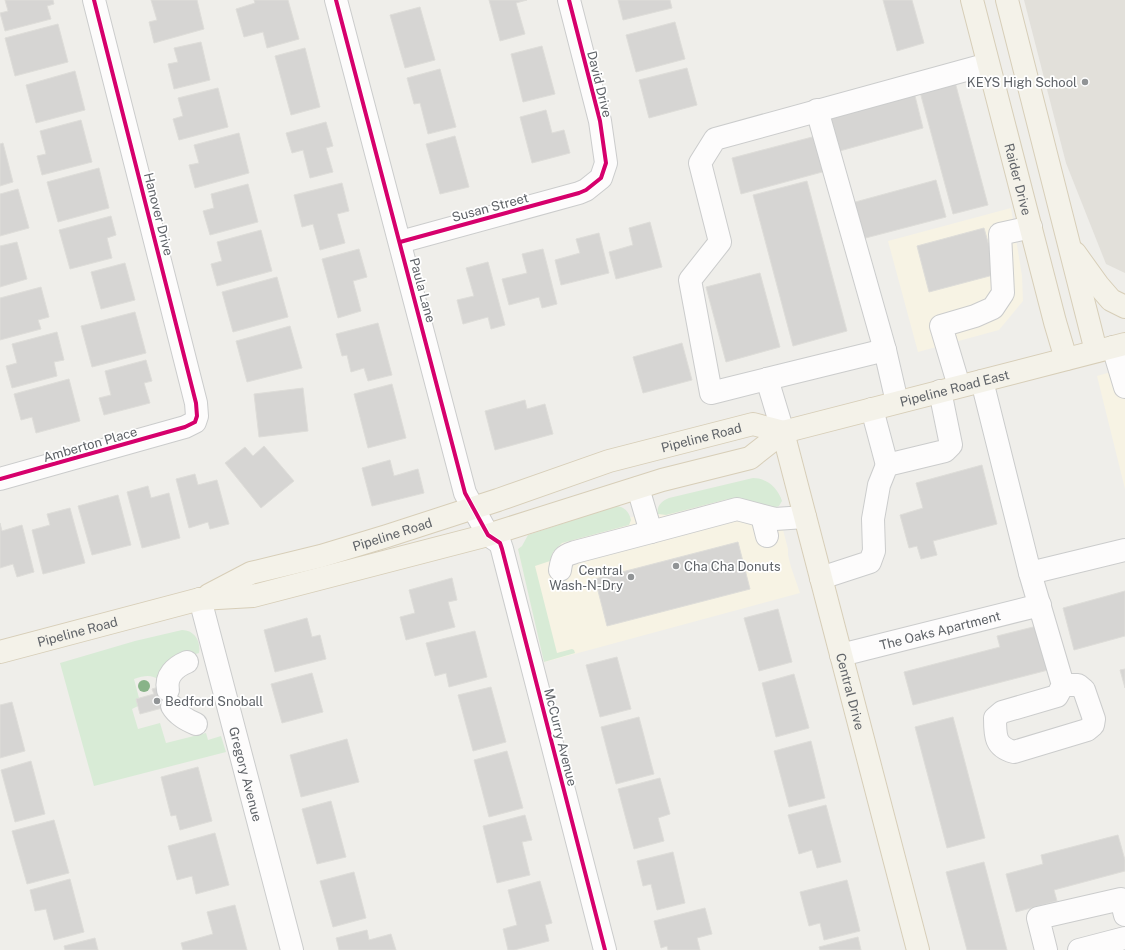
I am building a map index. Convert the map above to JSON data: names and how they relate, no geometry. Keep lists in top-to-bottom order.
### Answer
{
  "streets": {
    "main road": [
      "Raider Drive",
      "Pipeline Road East",
      "Pipeline Road",
      "Central Drive"
    ],
    "street": [
      "David Drive",
      "Susan Street",
      "Hanover Drive",
      "Paula Lane",
      "Amberton Place",
      "The Oaks Apartment",
      "McCurry Avenue",
      "Gregory Avenue"
    ]
  },
  "crossings": [
    ["David Drive", "Susan Street"],
    ["Raider Drive", "Pipeline Road East"],
    ["Susan Street", "Paula Lane"],
    ["Hanover Drive", "Amberton Place"],
    ["Paula Lane", "Pipeline Road"],
    ["Paula Lane", "McCurry Avenue"],
    ["Pipeline Road East", "Pipeline Road"],
    ["Pipeline Road East", "Central Drive"],
    ["Pipeline Road", "Central Drive"],
    ["Pipeline Road", "McCurry Avenue"],
    ["Pipeline Road", "Gregory Avenue"],
    ["The Oaks Apartment", "Central Drive"]
  ],
  "places": [
    "KEYS High School",
    "Cha Cha Donuts",
    "Central Wash-N-Dry",
    "Bedford Snoball"
  ]
}
